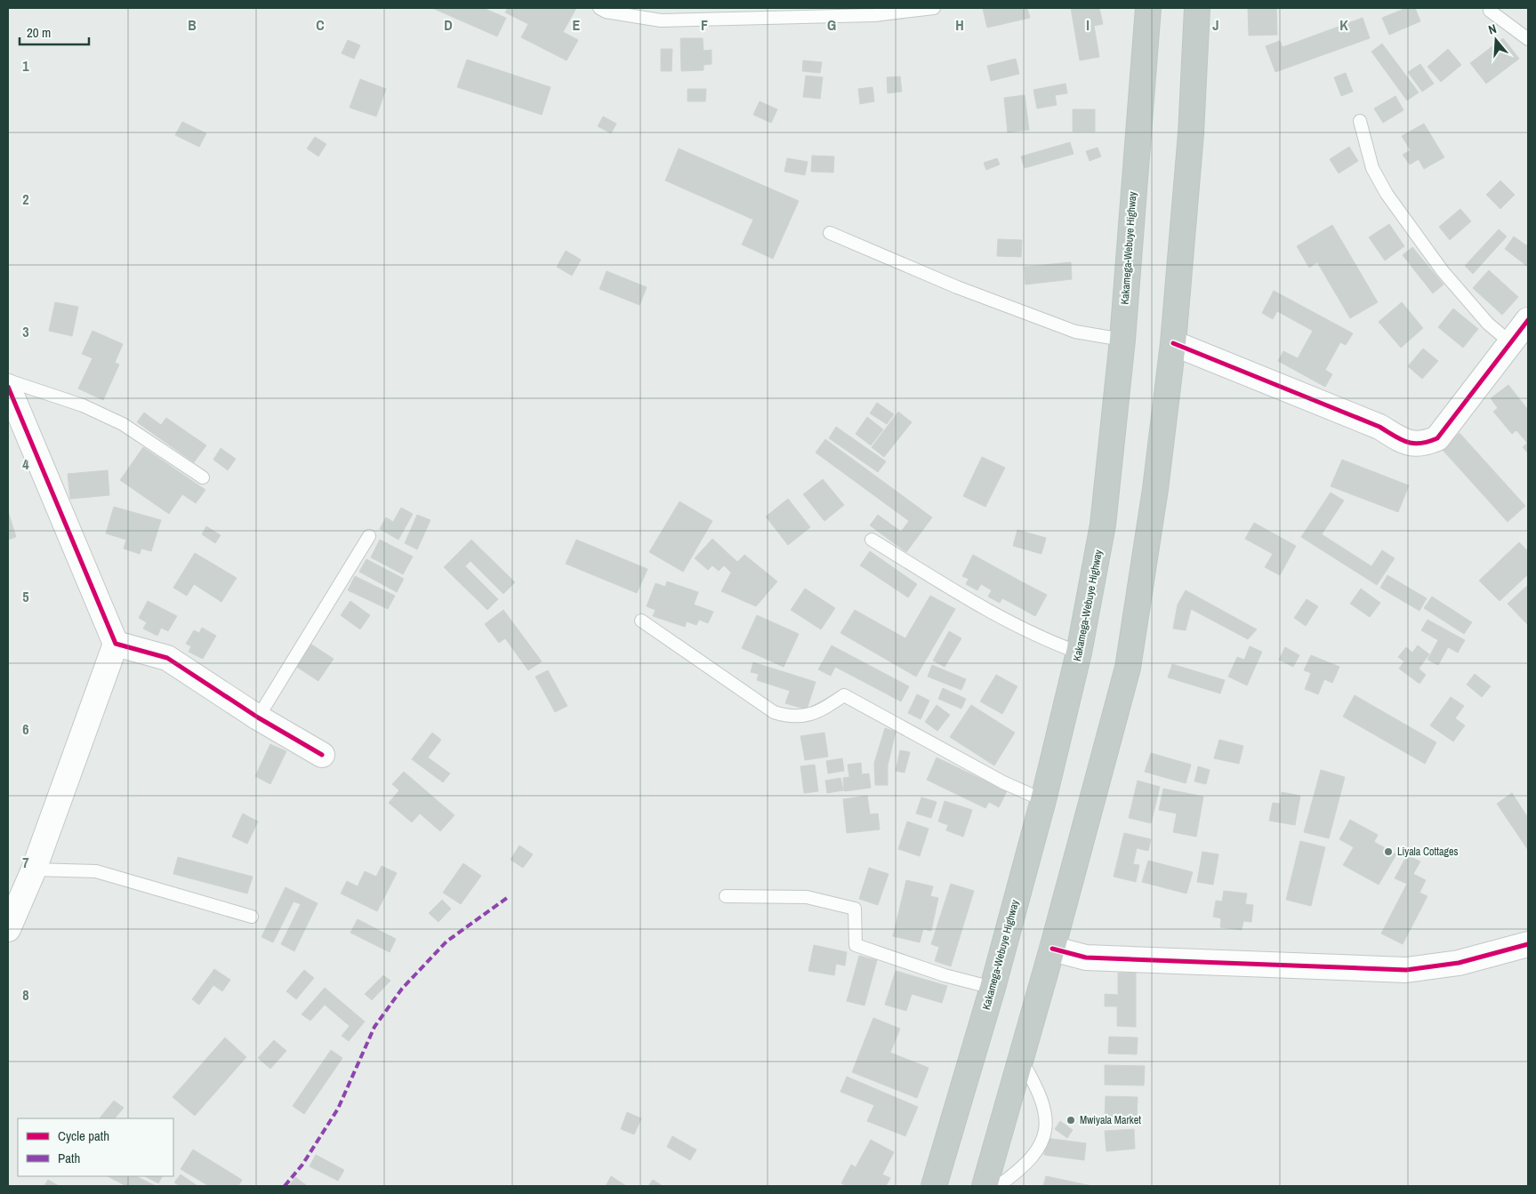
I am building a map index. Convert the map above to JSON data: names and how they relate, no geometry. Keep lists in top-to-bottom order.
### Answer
{
  "streets": {
    "highway": ["Kakamega-Webuye Highway"]
  },
  "places": ["Liyala Cottages", "Mwiyala Market"],
  "legend": ["Cycle path", "Path"],
  "scale_bar": "20 m",
  "north": "top",
  "grid": {
    "columns": [
      "B",
      "C",
      "D",
      "E",
      "F",
      "G",
      "H",
      "I",
      "J",
      "K"
    ],
    "rows": [
      "1",
      "2",
      "3",
      "4",
      "5",
      "6",
      "7",
      "8"
    ]
  }
}
